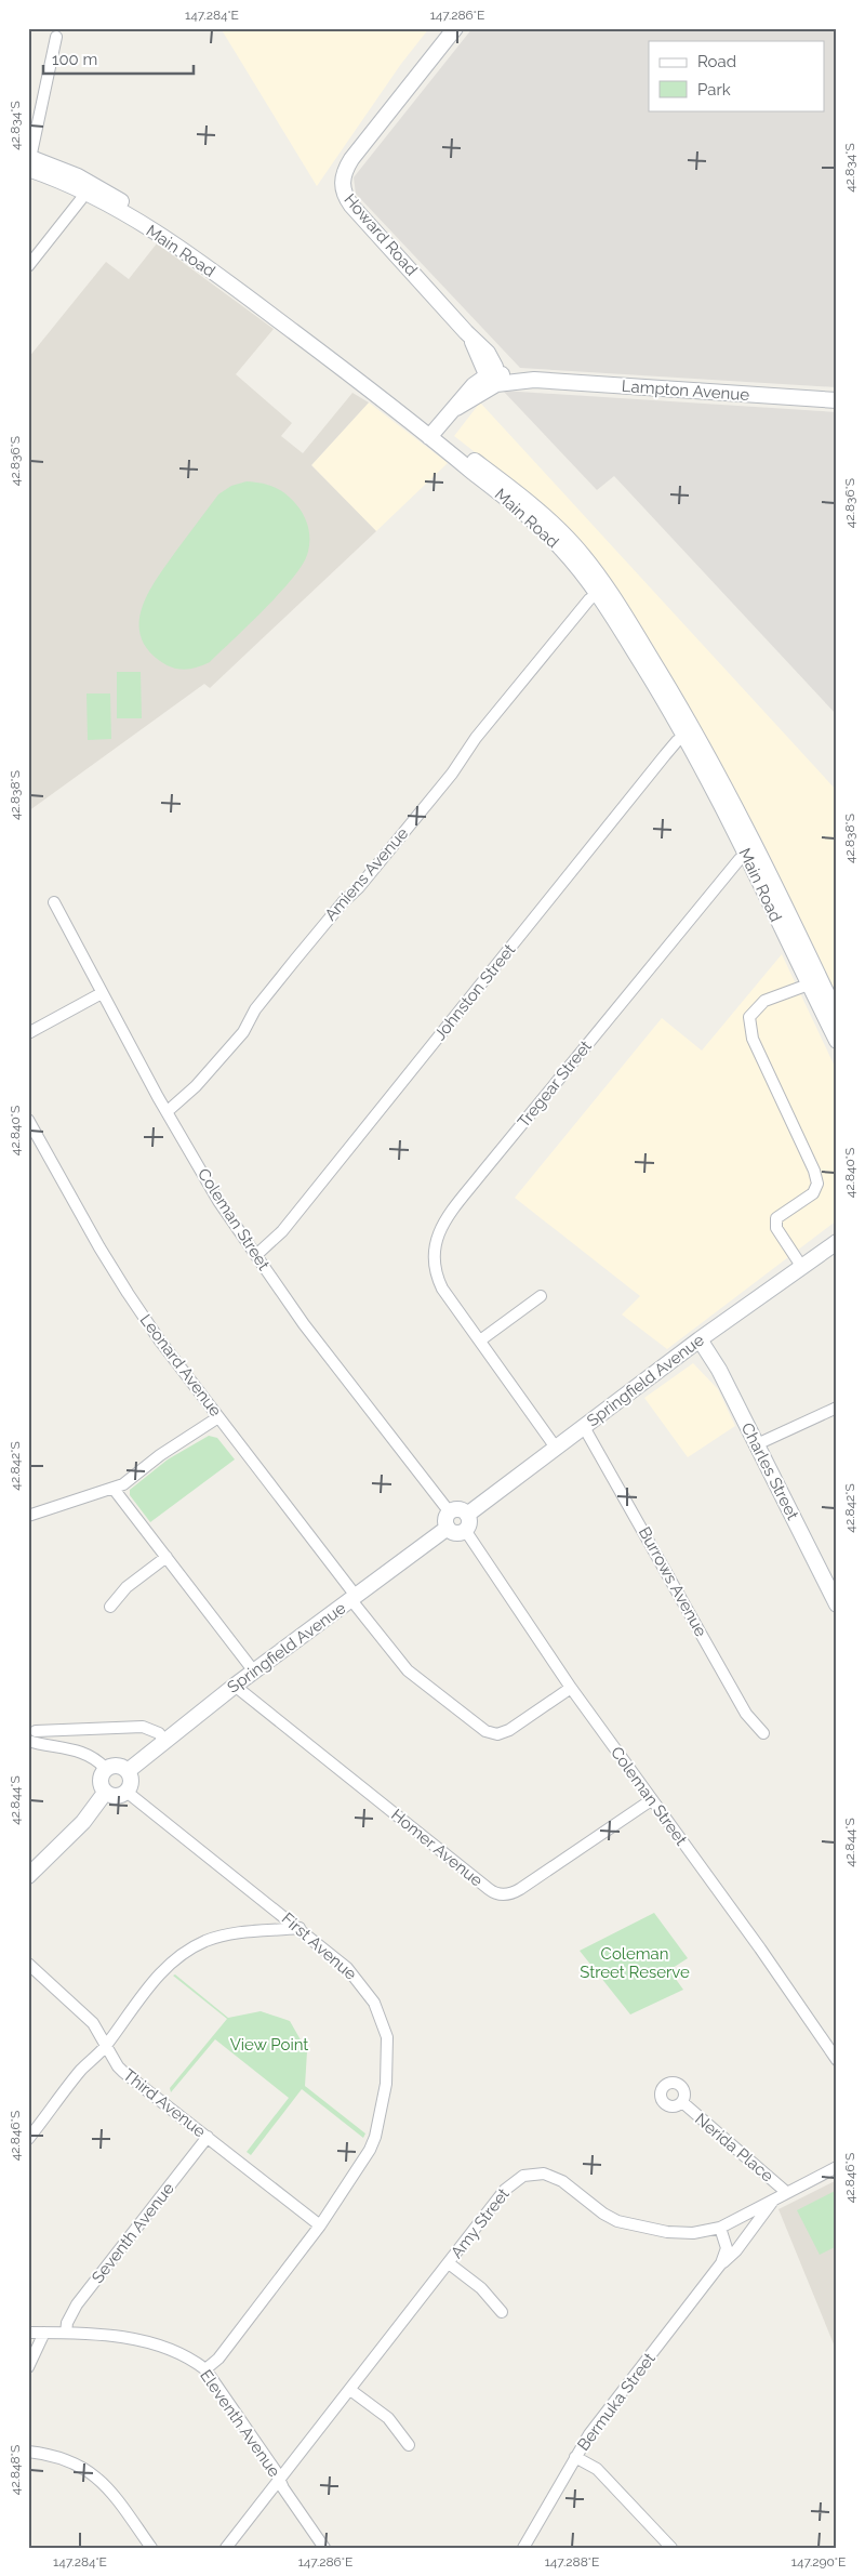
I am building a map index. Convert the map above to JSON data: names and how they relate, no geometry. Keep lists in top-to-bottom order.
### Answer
{
  "streets": {
    "street": [
      "Howard Road",
      "Main Road",
      "Lampton Avenue",
      "Amiens Avenue",
      "Johnston Street",
      "Tregear Street",
      "Coleman Street",
      "Leonard Avenue",
      "Springfield Avenue",
      "Charles Street",
      "Burrows Avenue",
      "Homer Avenue",
      "First Avenue",
      "Third Avenue",
      "Nerida Place",
      "Amy Street",
      "Seventh Avenue",
      "Bermuka Street",
      "Eleventh Avenue"
    ]
  },
  "crossings": [
    ["Howard Road", "Lampton Avenue"],
    ["Main Road", "Amiens Avenue"],
    ["Main Road", "Johnston Street"],
    ["Main Road", "Tregear Street"],
    ["Amiens Avenue", "Coleman Street"],
    ["Johnston Street", "Coleman Street"],
    ["Tregear Street", "Springfield Avenue"],
    ["Coleman Street", "Leonard Avenue"],
    ["Coleman Street", "Springfield Avenue"],
    ["Coleman Street", "Homer Avenue"],
    ["Leonard Avenue", "Springfield Avenue"],
    ["Springfield Avenue", "Charles Street"],
    ["Springfield Avenue", "Burrows Avenue"],
    ["Springfield Avenue", "Homer Avenue"],
    ["Springfield Avenue", "First Avenue"],
    ["First Avenue", "Third Avenue"],
    ["First Avenue", "Eleventh Avenue"],
    ["Third Avenue", "Seventh Avenue"],
    ["Nerida Place", "Amy Street"],
    ["Amy Street", "Bermuka Street"],
    ["Amy Street", "Eleventh Avenue"],
    ["Seventh Avenue", "Eleventh Avenue"]
  ],
  "parks": ["Coleman Street Reserve", "View Point"],
  "legend": ["Road", "Park"],
  "scale_bar": "100 m",
  "coordinates": [
    "147.284°E",
    "147.286°E",
    "42.834°S",
    "42.836°S",
    "42.838°S",
    "42.840°S",
    "42.842°S",
    "42.844°S",
    "42.846°S",
    "42.848°S",
    "147.288°E",
    "147.290°E"
  ]
}
